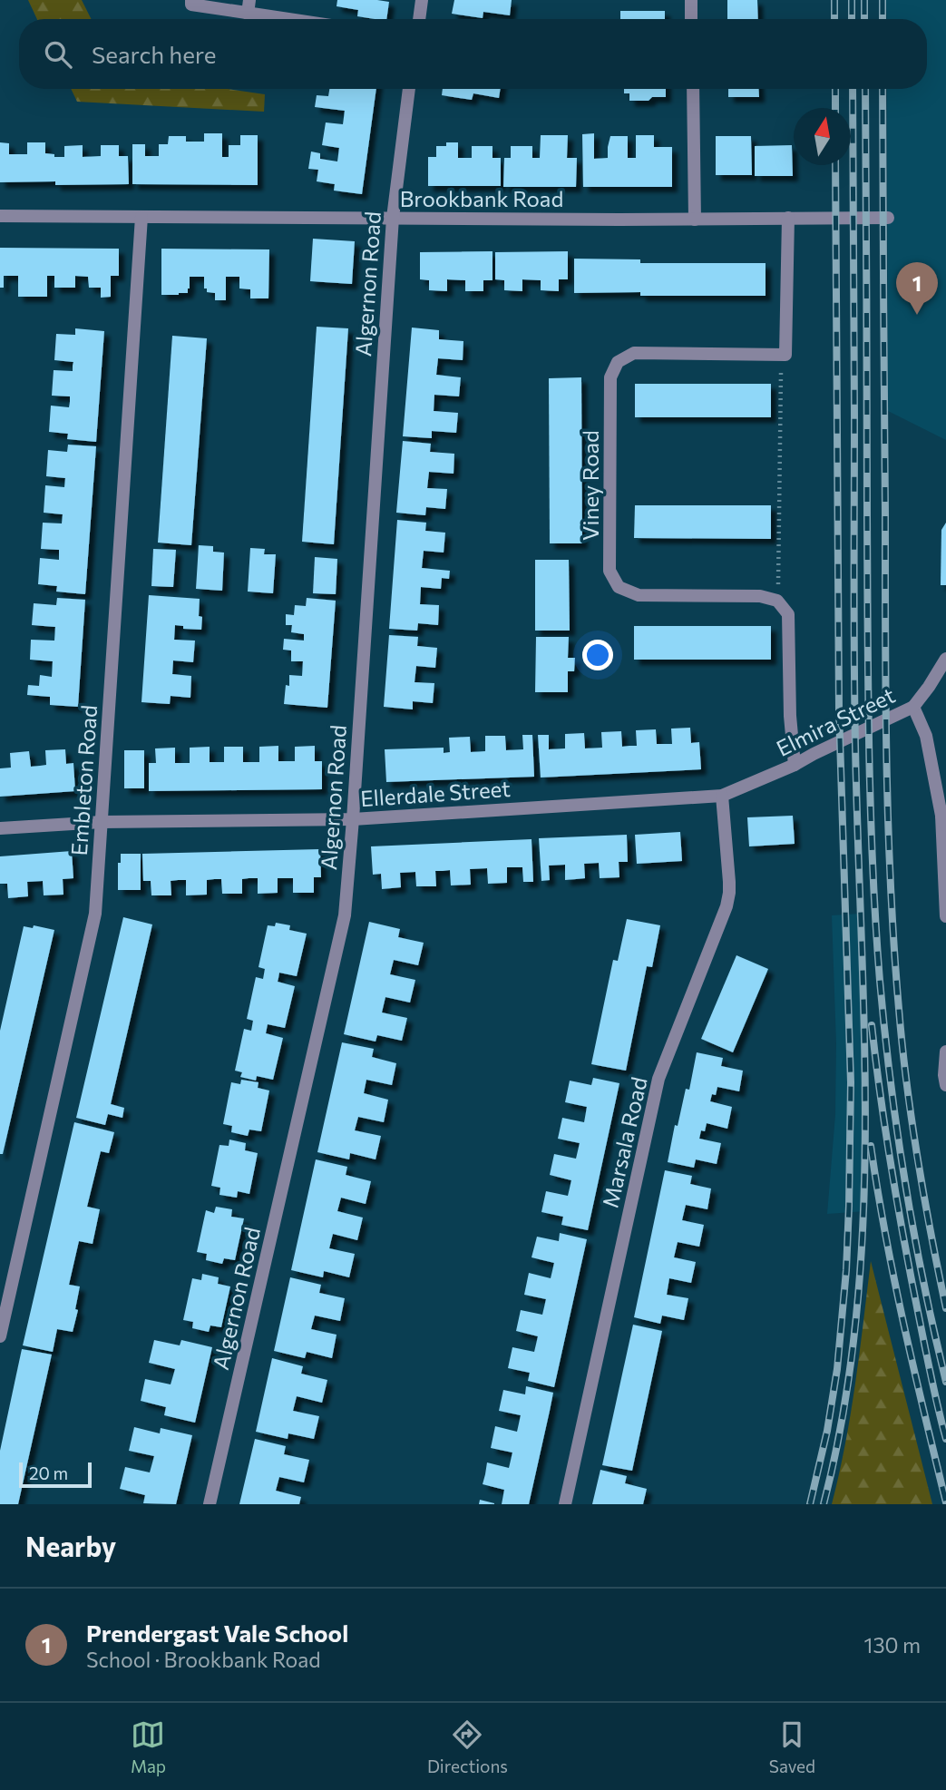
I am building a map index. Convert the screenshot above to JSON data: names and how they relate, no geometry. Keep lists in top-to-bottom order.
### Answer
{
  "streets": {
    "street": [
      "Brookbank Road",
      "Algernon Road",
      "Viney Road",
      "Elmira Street",
      "Embleton Road",
      "Ellerdale Street",
      "Marsala Road"
    ]
  },
  "crossings": [
    ["Brookbank Road", "Algernon Road"],
    ["Brookbank Road", "Embleton Road"],
    ["Algernon Road", "Ellerdale Street"],
    ["Elmira Street", "Ellerdale Street"],
    ["Elmira Street", "Marsala Road"],
    ["Embleton Road", "Ellerdale Street"],
    ["Ellerdale Street", "Marsala Road"]
  ],
  "scale_bar": "20 m",
  "north": "top",
  "page": {
    "search": "Search here",
    "pins": "1",
    "scale": "20 m",
    "heading": "Nearby",
    "list": [
      {
        "mark": "1",
        "name": "Prendergast Vale School",
        "note": "School · Brookbank Road",
        "value": "130 m"
      }
    ],
    "nav": ["Map", "Directions", "Saved"]
  }
}
